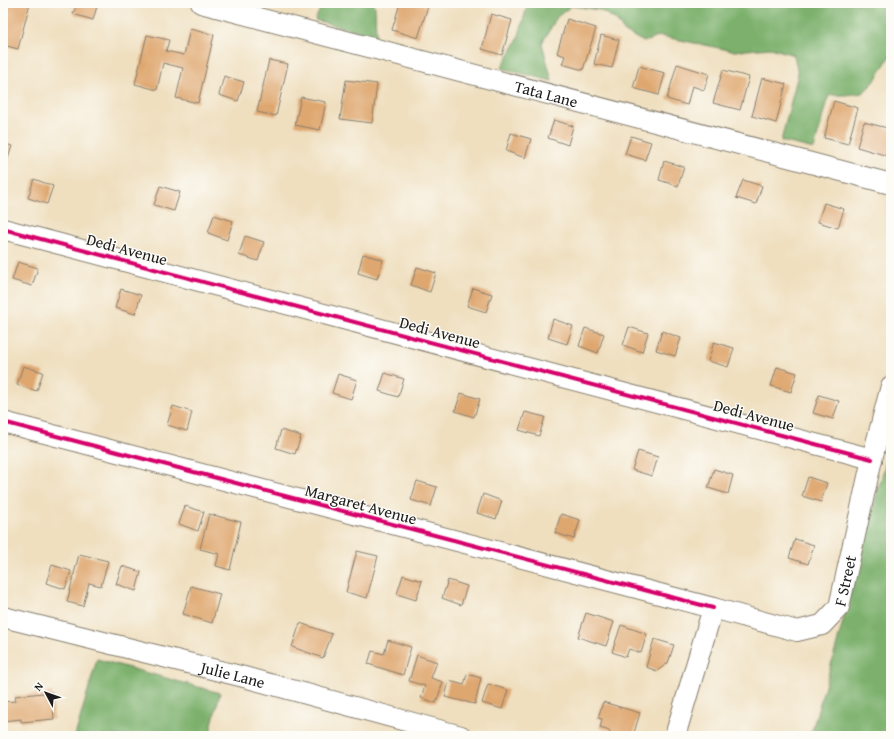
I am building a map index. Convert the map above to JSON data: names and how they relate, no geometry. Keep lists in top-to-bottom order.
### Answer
{
  "streets": {
    "street": [
      "Tata Lane",
      "Dedi Avenue",
      "Margaret Avenue",
      "F Street",
      "Julie Lane"
    ]
  },
  "crossings": [
    ["Dedi Avenue", "F Street"],
    ["Margaret Avenue", "F Street"]
  ],
  "north": "top left"
}
